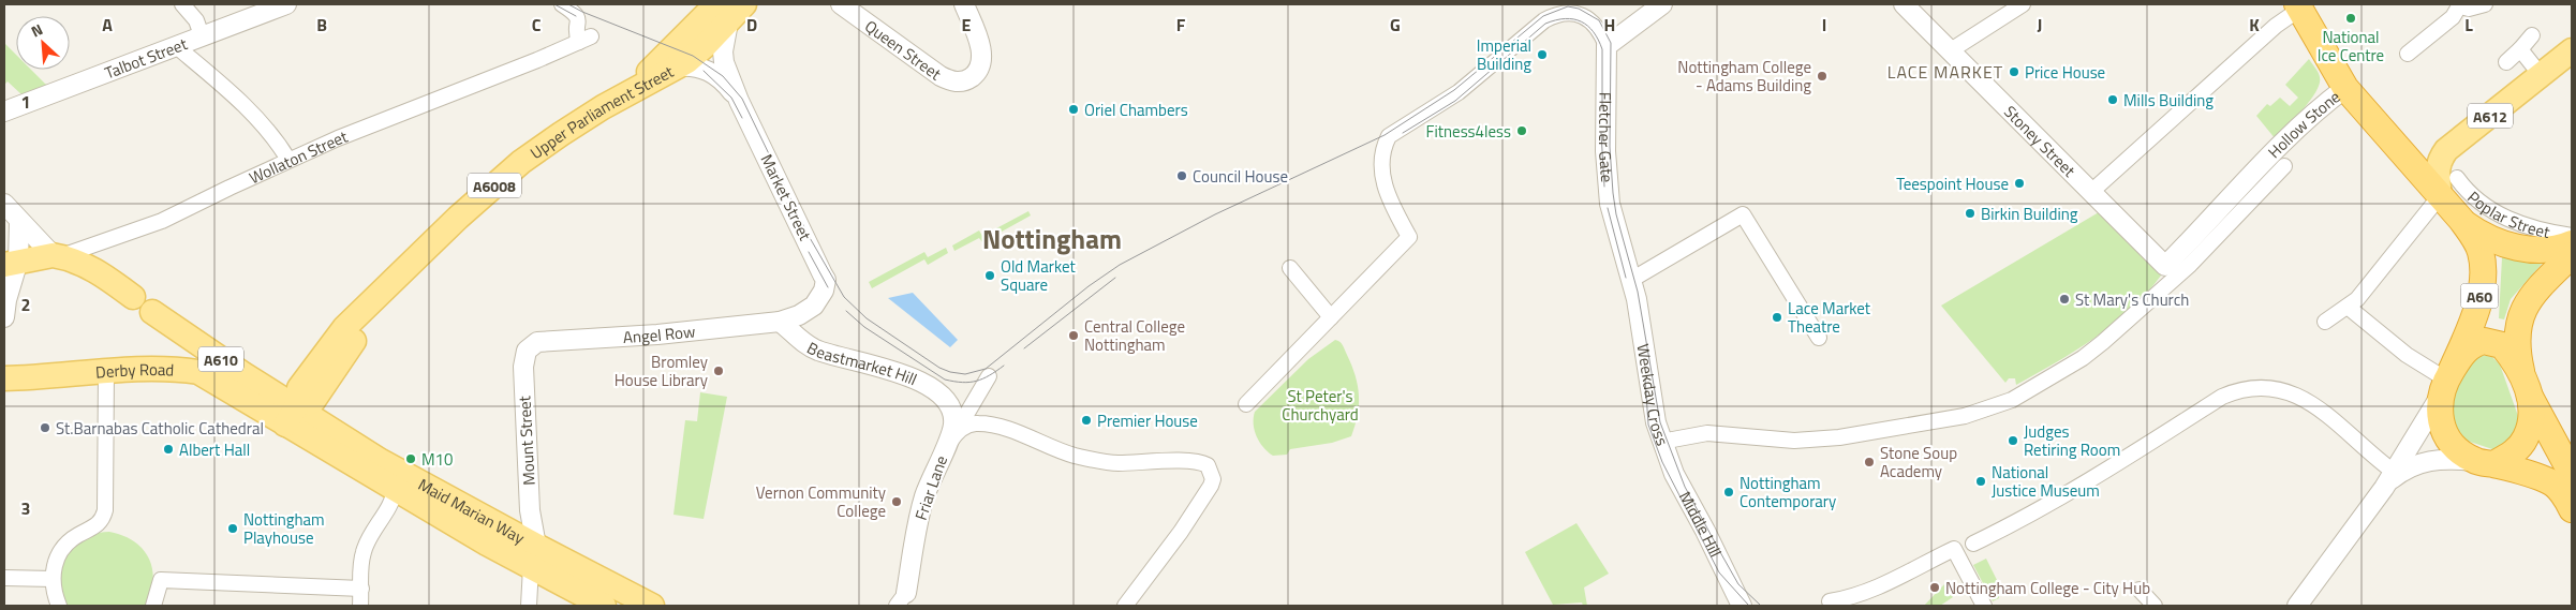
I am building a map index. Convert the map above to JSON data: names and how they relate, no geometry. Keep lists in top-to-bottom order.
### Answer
{
  "streets": {
    "highway": ["Hollow Stone", "Poplar Street", "A60"],
    "main road": [
      "Upper Parliament Street",
      "A612",
      "Wollaton Street",
      "A6008",
      "A610",
      "Derby Road",
      "Maid Marian Way"
    ],
    "street": [
      "Queen Street",
      "Talbot Street",
      "Fletcher Gate",
      "Stoney Street",
      "Market Street",
      "Angel Row",
      "Beastmarket Hill",
      "Weekday Cross",
      "Mount Street",
      "Friar Lane",
      "Middle Hill"
    ]
  },
  "crossings": [
    ["Upper Parliament Street", "Market Street"],
    ["Upper Parliament Street", "A610"],
    ["Upper Parliament Street", "Derby Road"],
    ["Upper Parliament Street", "Maid Marian Way"],
    ["A612", "Hollow Stone"],
    ["A612", "Poplar Street"],
    ["Hollow Stone", "Stoney Street"],
    ["Hollow Stone", "Poplar Street"],
    ["Hollow Stone", "A60"],
    ["Hollow Stone", "Weekday Cross"],
    ["Fletcher Gate", "Weekday Cross"],
    ["Stoney Street", "Weekday Cross"],
    ["Market Street", "Angel Row"],
    ["Poplar Street", "A60"],
    ["Angel Row", "Beastmarket Hill"],
    ["Angel Row", "Mount Street"],
    ["A610", "Derby Road"],
    ["A610", "Maid Marian Way"],
    ["Beastmarket Hill", "Friar Lane"],
    ["Derby Road", "Maid Marian Way"],
    ["Weekday Cross", "Middle Hill"],
    ["Mount Street", "Maid Marian Way"]
  ],
  "districts": ["LACE MARKET", "Nottingham"],
  "parks": ["St Peter's Churchyard"],
  "places": [
    "National Ice Centre",
    "Imperial Building",
    "Price House",
    "Nottingham College - Adams Building",
    "Mills Building",
    "Oriel Chambers",
    "Fitness4less",
    "Council House",
    "Teespoint House",
    "Birkin Building",
    "Old Market Square",
    "St Mary's Church",
    "Lace Market Theatre",
    "Central College Nottingham",
    "Bromley House Library",
    "Premier House",
    "St.Barnabas Catholic Cathedral",
    "Judges Retiring Room",
    "Albert Hall",
    "M10",
    "Stone Soup Academy",
    "National Justice Museum",
    "Nottingham Contemporary",
    "Vernon Community College",
    "Nottingham Playhouse",
    "Nottingham College - City Hub"
  ],
  "north": "top left",
  "grid": {
    "columns": [
      "A",
      "B",
      "C",
      "D",
      "E",
      "F",
      "G",
      "H",
      "I",
      "J",
      "K",
      "L"
    ],
    "rows": ["1", "2", "3"]
  }
}
